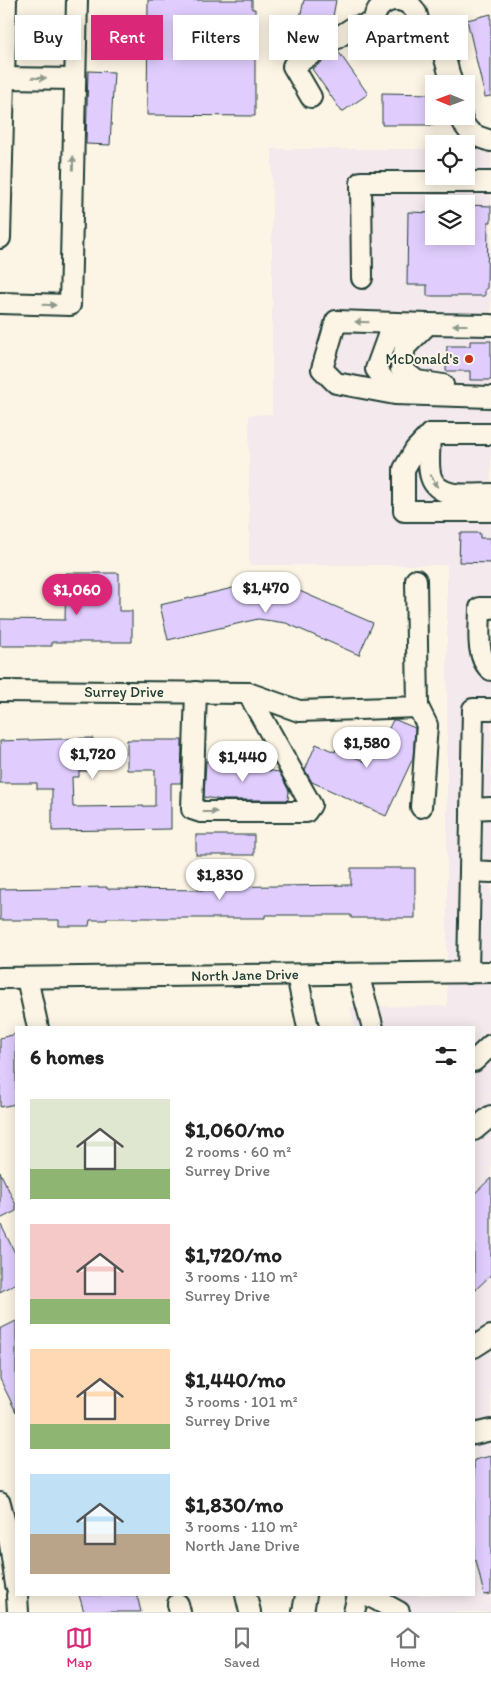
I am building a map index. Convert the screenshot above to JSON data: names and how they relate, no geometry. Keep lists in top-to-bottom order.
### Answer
{
  "streets": {
    "street": ["Surrey Drive", "North Jane Drive"]
  },
  "places": ["McDonald's"],
  "north": "left",
  "page": {
    "chip": [
      "Buy",
      "Rent",
      "Filters",
      "New",
      "Apartment"
    ],
    "price": [
      "$1,470",
      "$1,060",
      "$1,580",
      "$1,720",
      "$1,440",
      "$1,830"
    ],
    "heading": "6 homes",
    "list": [
      {
        "name": "$1,060/mo",
        "note": "2 rooms · 60 m² · Surrey Drive"
      },
      {
        "name": "$1,720/mo",
        "note": "3 rooms · 110 m² · Surrey Drive"
      },
      {
        "name": "$1,440/mo",
        "note": "3 rooms · 101 m² · Surrey Drive"
      },
      {
        "name": "$1,830/mo",
        "note": "3 rooms · 110 m² · North Jane Drive"
      }
    ],
    "tabs": ["Map", "Saved", "Home"]
  }
}
